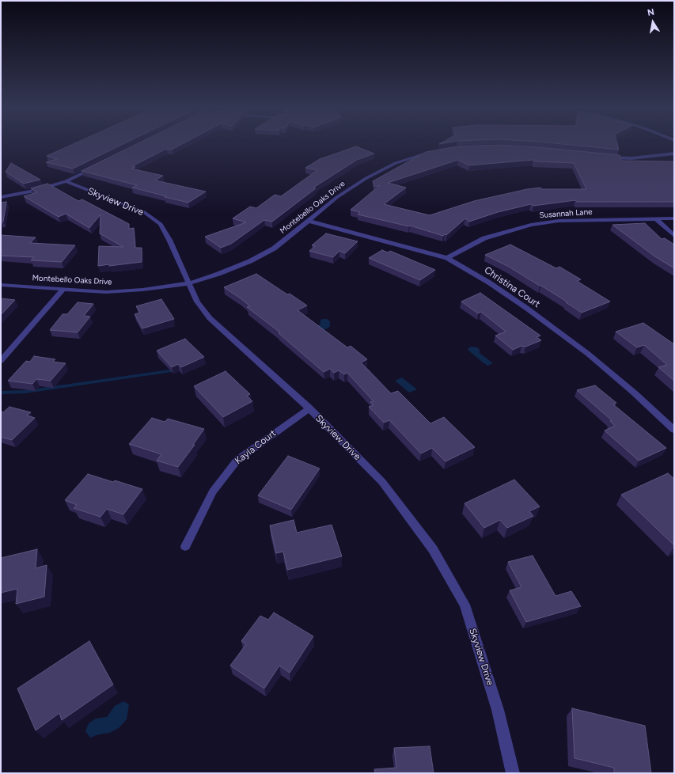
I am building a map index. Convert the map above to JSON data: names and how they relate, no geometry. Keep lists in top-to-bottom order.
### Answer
{
  "streets": {
    "street": [
      "Skyview Drive",
      "Montebello Oaks Drive",
      "Susannah Lane",
      "Christina Court",
      "Kayla Court"
    ]
  },
  "crossings": [
    ["Skyview Drive", "Montebello Oaks Drive"],
    ["Skyview Drive", "Kayla Court"],
    ["Montebello Oaks Drive", "Christina Court"],
    ["Susannah Lane", "Christina Court"]
  ],
  "north": "top"
}
